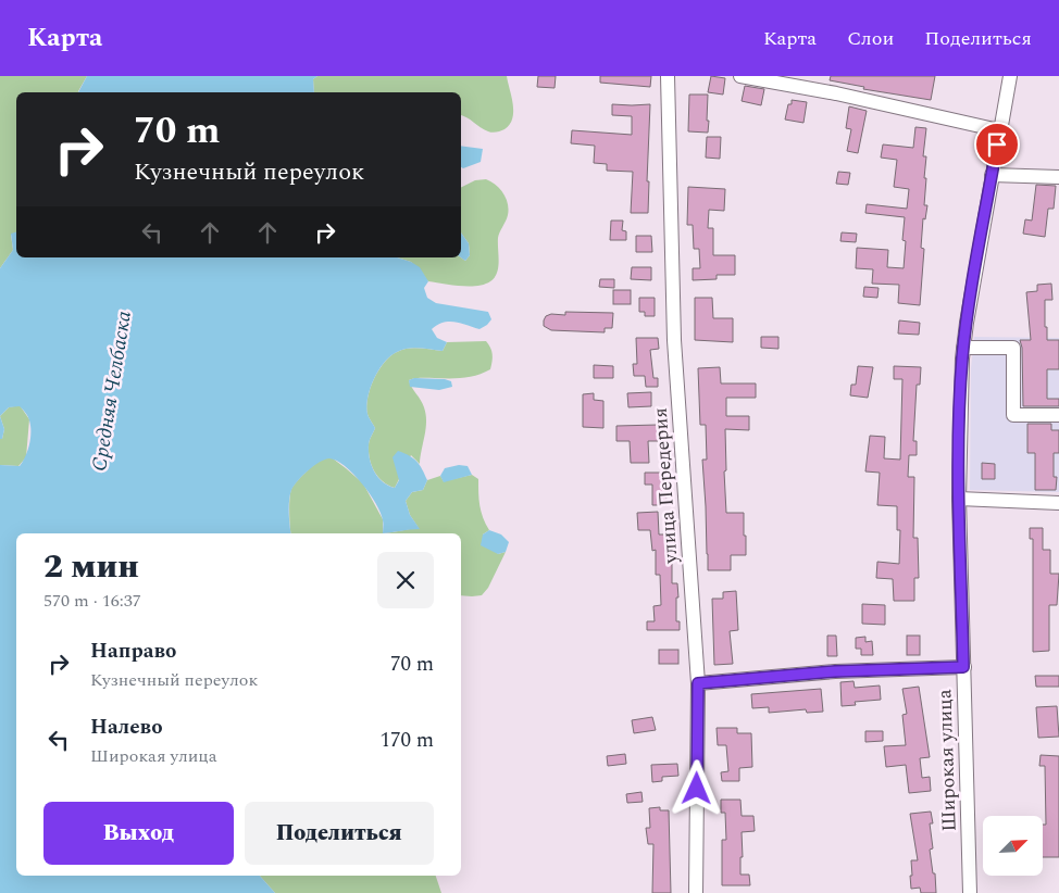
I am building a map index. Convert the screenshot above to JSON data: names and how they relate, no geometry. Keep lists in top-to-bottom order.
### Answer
{
  "streets": {
    "street": ["улица Передерия", "Широкая улица"]
  },
  "water": ["Средняя Челбаска"],
  "north": "top right",
  "page": {
    "header": "Карта",
    "nav": ["Карта", "Слои", "Поделиться"],
    "turn": ["70 m", "Кузнечный переулок"],
    "heading": ["2 мин", "570 m · 16:37"],
    "list": [
      {
        "name": "Направо",
        "note": "Кузнечный переулок",
        "value": "70 m"
      },
      {
        "name": "Налево",
        "note": "Широкая улица",
        "value": "170 m"
      }
    ],
    "buttons": ["Выход", "Поделиться"]
  }
}
